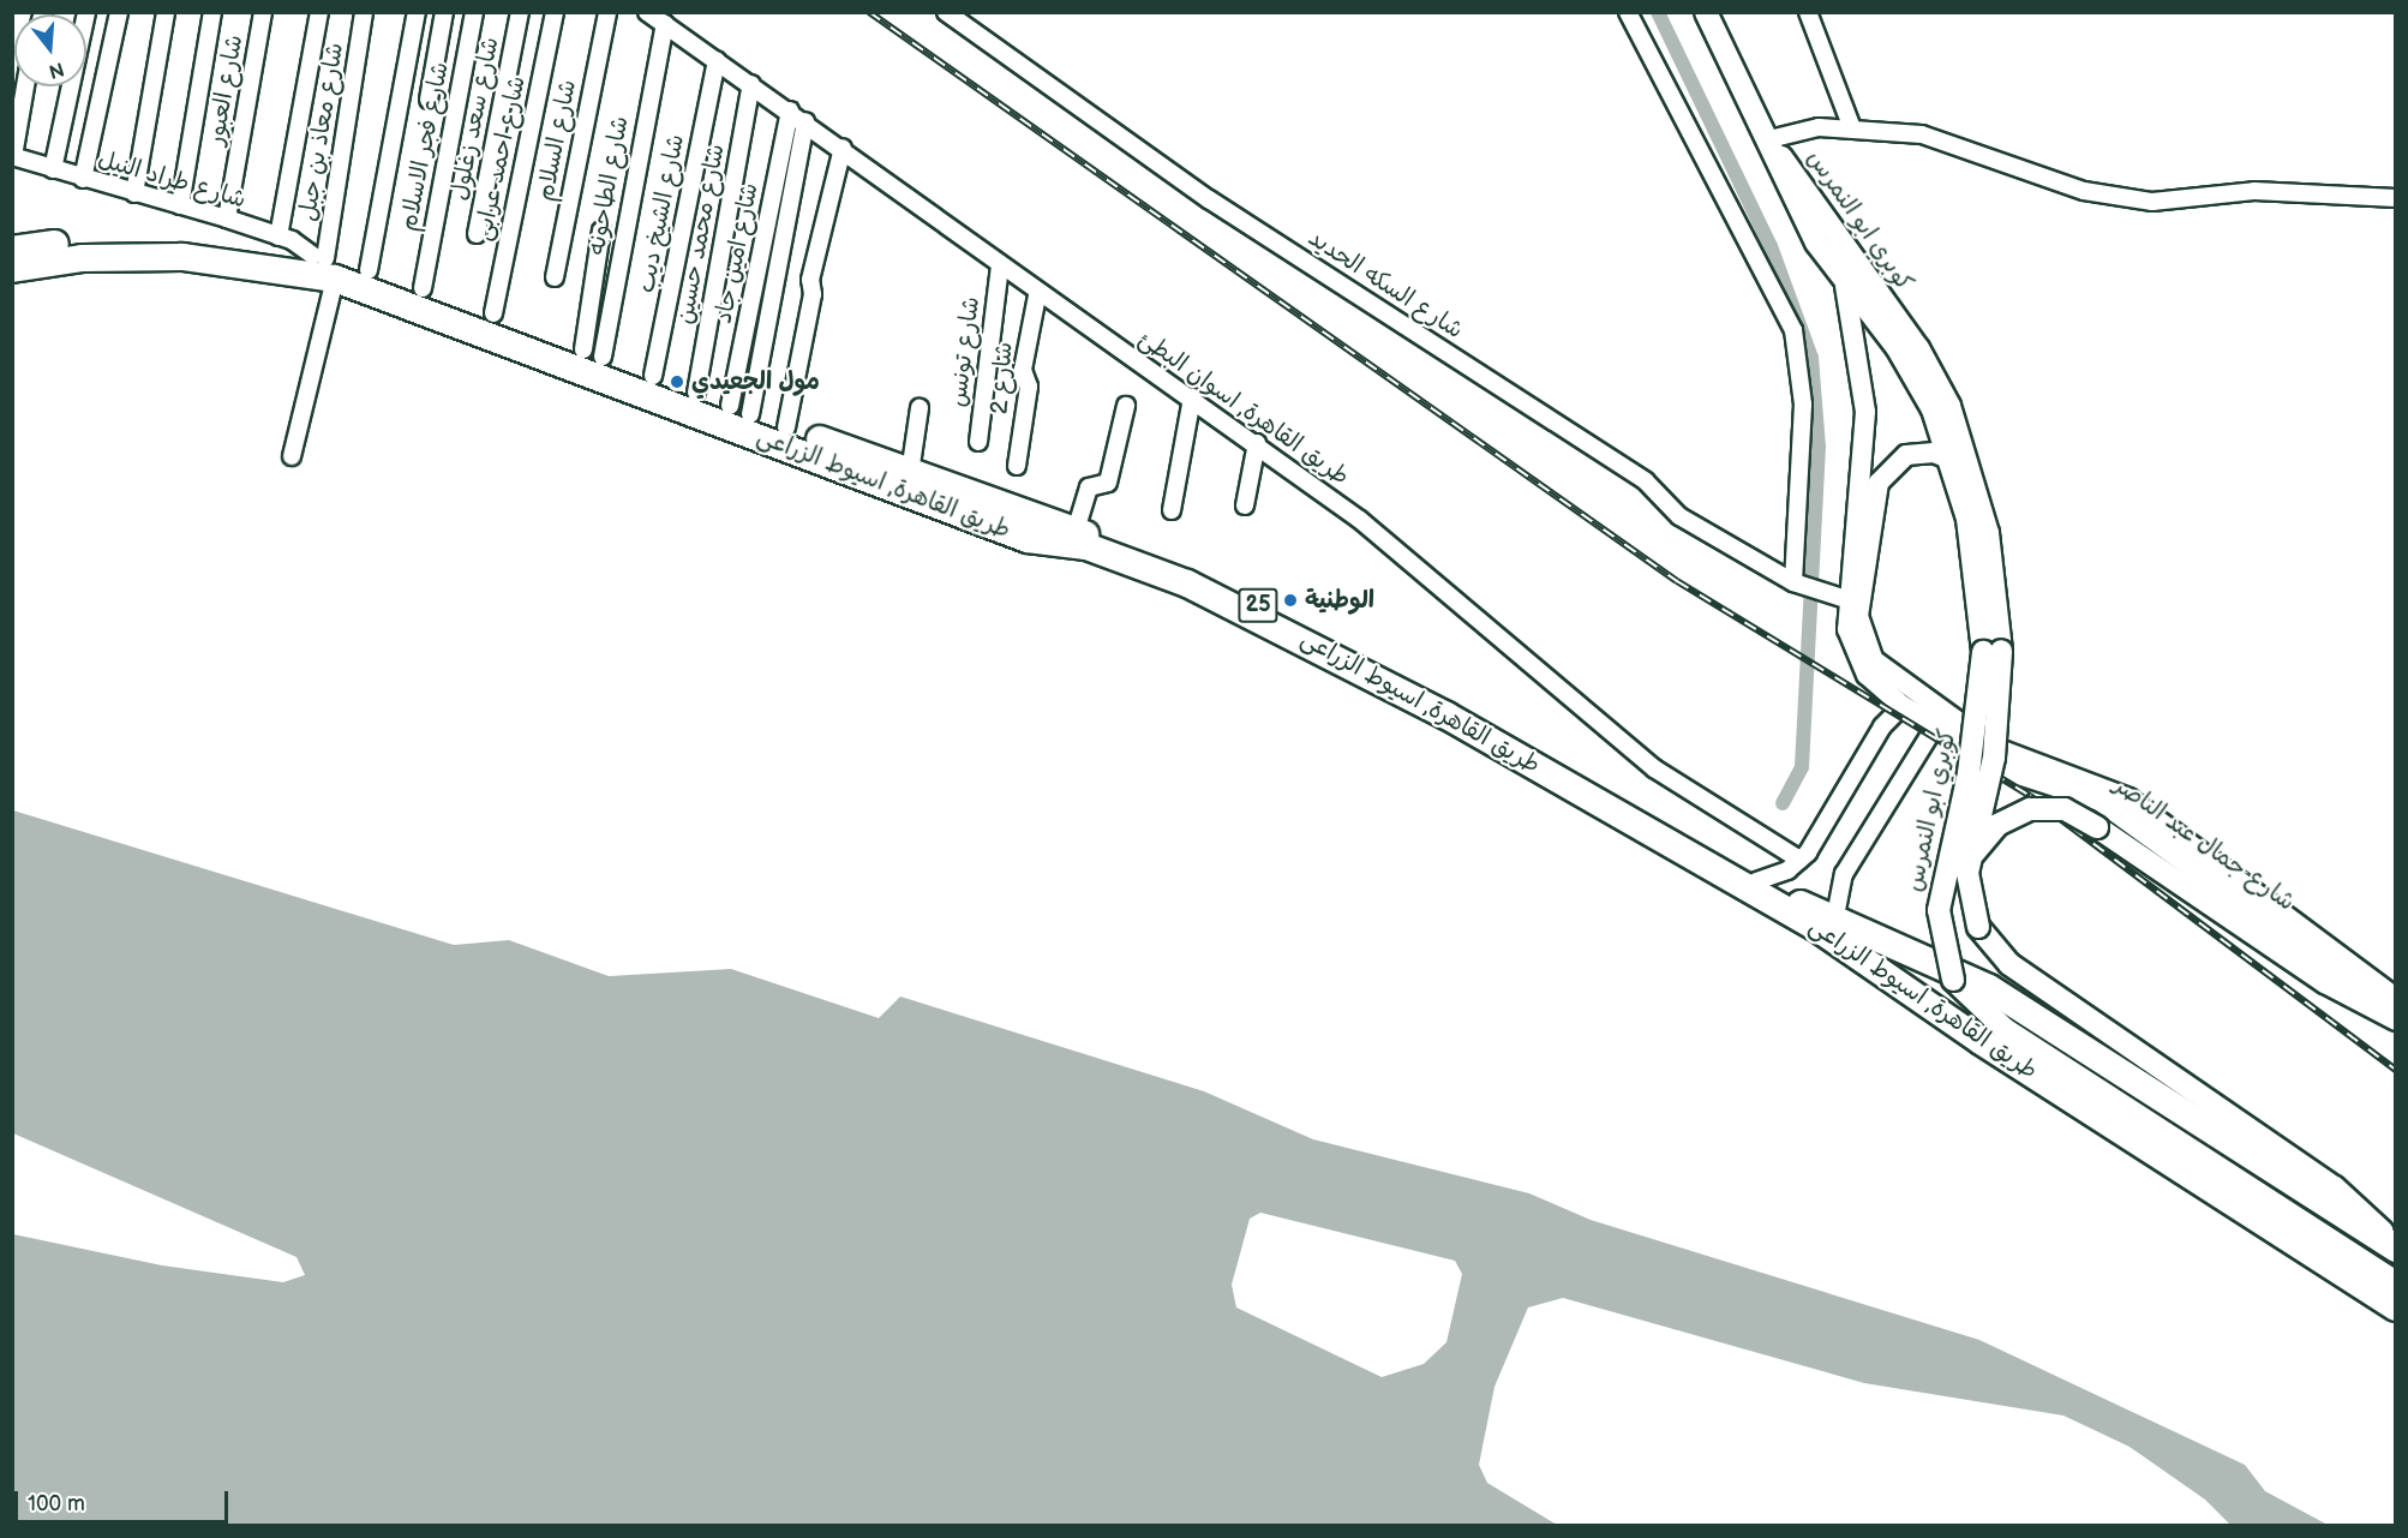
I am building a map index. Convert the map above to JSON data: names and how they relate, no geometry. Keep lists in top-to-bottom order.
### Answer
{
  "streets": {
    "highway": ["طريق القاهرة, اسيوط الزراعى", "25"],
    "main road": ["كوبري ابو النمرس"],
    "street": [
      "شارع العبور",
      "شارع سعد زغلول",
      "شارع معاذ بن جبل",
      "شارع السلام",
      "شارع فجر الاسلام",
      "شارع احمد عرابى",
      "شارع طراد النيل",
      "شارع الطاحونه",
      "شارع الشيخ ديب",
      "شارع محمد حسين",
      "شارع امين جاد",
      "شارع السكه الحديد",
      "شارع تونس",
      "شارع 2",
      "طريق القاهرة, اسوان البطئ",
      "شارع جمال عبد الناصر"
    ]
  },
  "crossings": [
    ["شارع العبور", "شارع طراد النيل"],
    ["شارع معاذ بن جبل", "شارع طراد النيل"],
    ["شارع معاذ بن جبل", "طريق القاهرة, اسيوط الزراعى"],
    ["شارع فجر الاسلام", "طريق القاهرة, اسيوط الزراعى"],
    ["شارع احمد عرابى", "طريق القاهرة, اسيوط الزراعى"],
    ["شارع طراد النيل", "طريق القاهرة, اسيوط الزراعى"],
    ["شارع الطاحونه", "طريق القاهرة, اسوان البطئ"],
    ["شارع الطاحونه", "طريق القاهرة, اسيوط الزراعى"],
    ["شارع الشيخ ديب", "طريق القاهرة, اسوان البطئ"],
    ["شارع الشيخ ديب", "طريق القاهرة, اسيوط الزراعى"],
    ["كوبري ابو النمرس", "طريق القاهرة, اسيوط الزراعى"],
    ["كوبري ابو النمرس", "شارع جمال عبد الناصر"],
    ["شارع محمد حسين", "طريق القاهرة, اسوان البطئ"],
    ["شارع محمد حسين", "طريق القاهرة, اسيوط الزراعى"],
    ["شارع امين جاد", "طريق القاهرة, اسوان البطئ"],
    ["شارع امين جاد", "طريق القاهرة, اسيوط الزراعى"],
    ["شارع السكه الحديد", "شارع جمال عبد الناصر"],
    ["شارع تونس", "طريق القاهرة, اسوان البطئ"],
    ["شارع 2", "طريق القاهرة, اسوان البطئ"]
  ],
  "places": ["مول الجعيدي", "الوطنية"],
  "scale_bar": "100 m",
  "north": "bottom"
}
